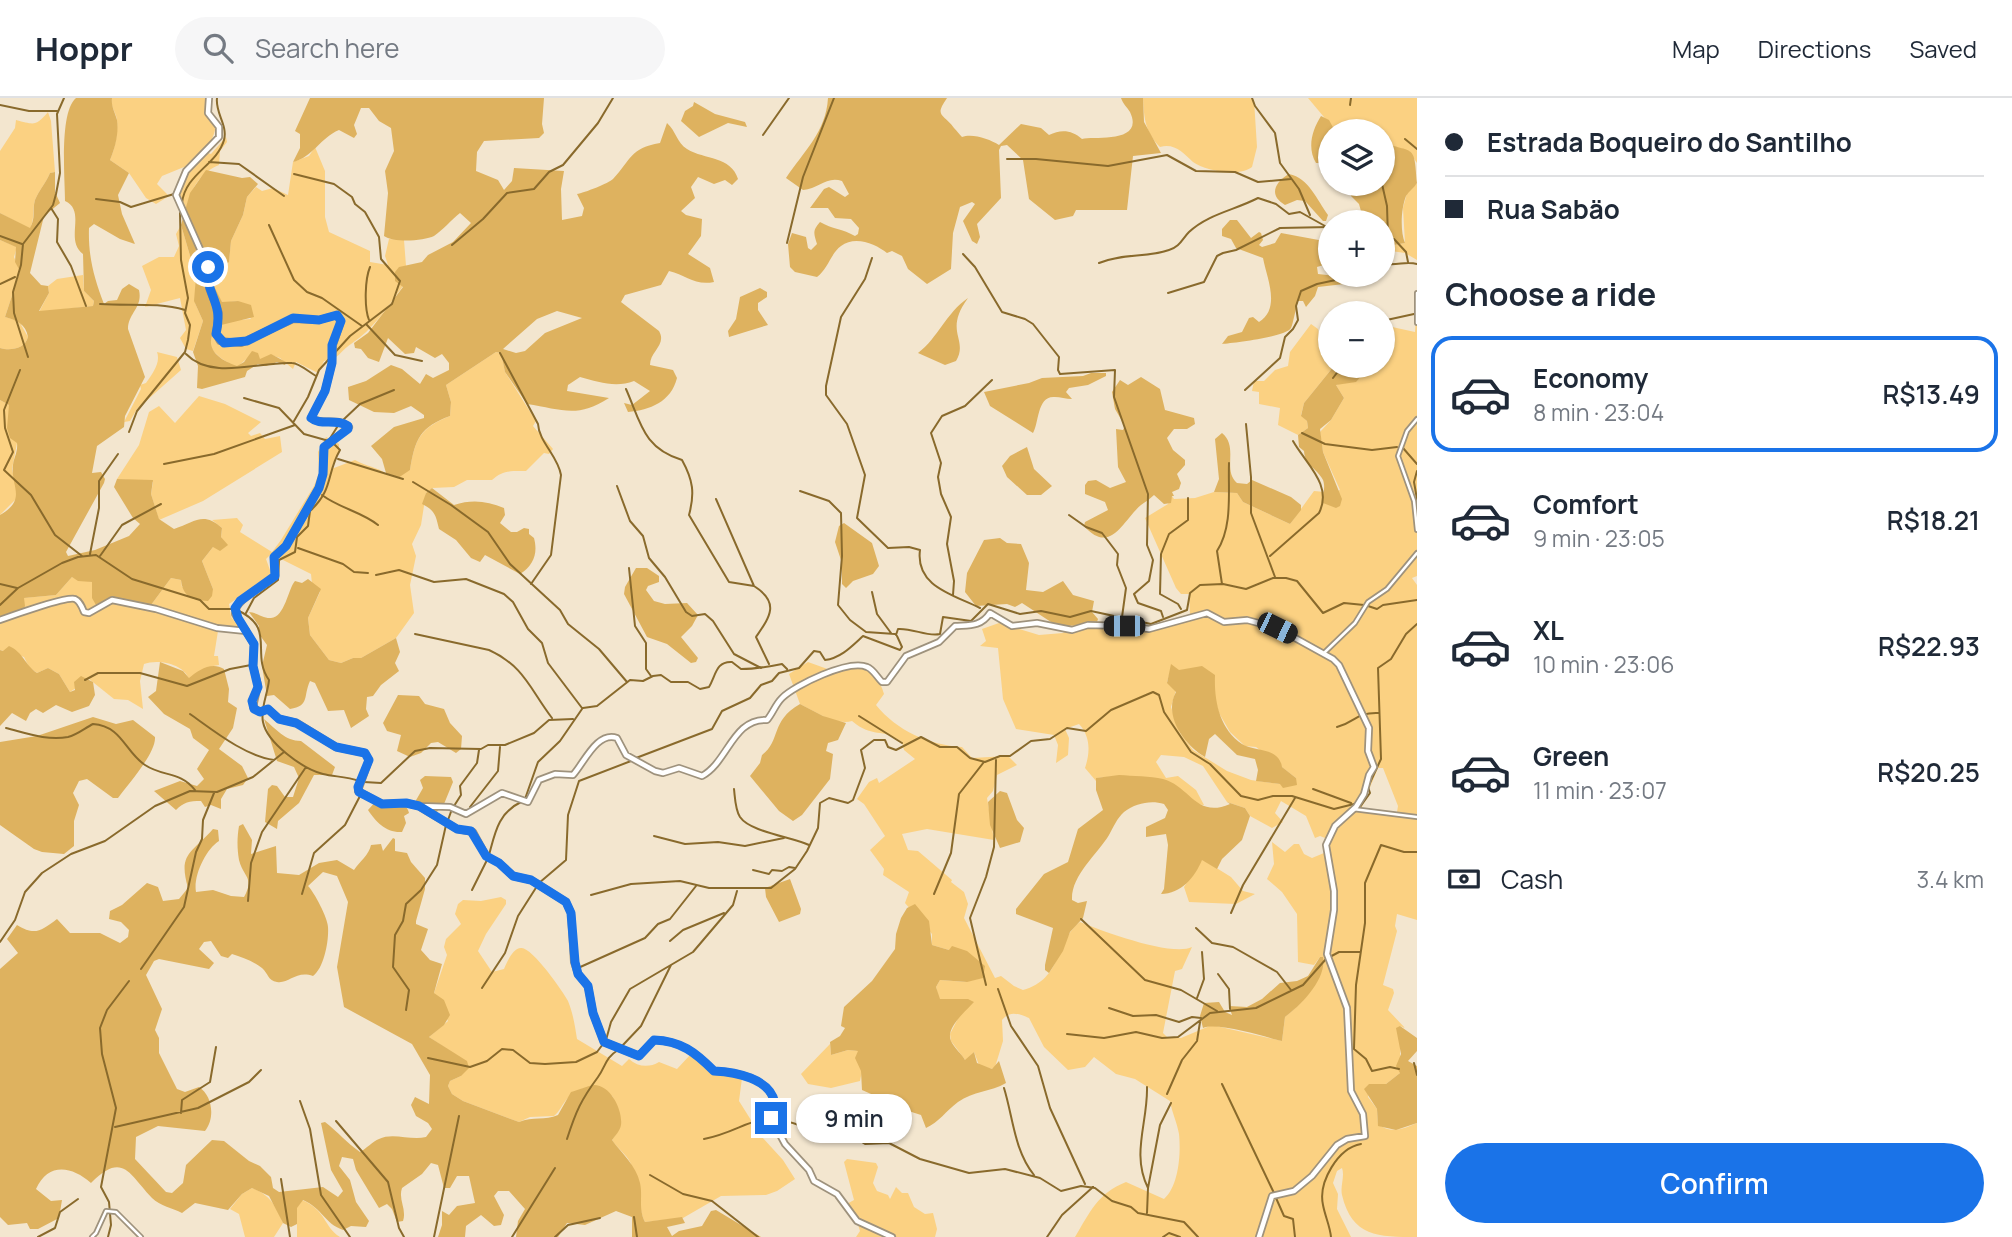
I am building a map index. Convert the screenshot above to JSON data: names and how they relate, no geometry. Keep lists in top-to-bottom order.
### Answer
{
  "page": {
    "header": "Hoppr",
    "search": "Search here",
    "nav": ["Map", "Directions", "Saved"],
    "banner": ["Estrada Boqueiro do Santilho", "Rua Sabäo"],
    "map_buttons": ["+", "−"],
    "heading": "Choose a ride",
    "list": [
      {
        "name": "Economy",
        "note": "8 min · 23:04",
        "value": "R$13.49"
      },
      {
        "name": "Comfort",
        "note": "9 min · 23:05",
        "value": "R$18.21"
      },
      {
        "name": "XL",
        "note": "10 min · 23:06",
        "value": "R$22.93"
      },
      {
        "name": "Green",
        "note": "11 min · 23:07",
        "value": "R$20.25"
      }
    ],
    "pay": ["Cash", "3.4 km"],
    "bubble": "9 min",
    "buttons": "Confirm"
  }
}
